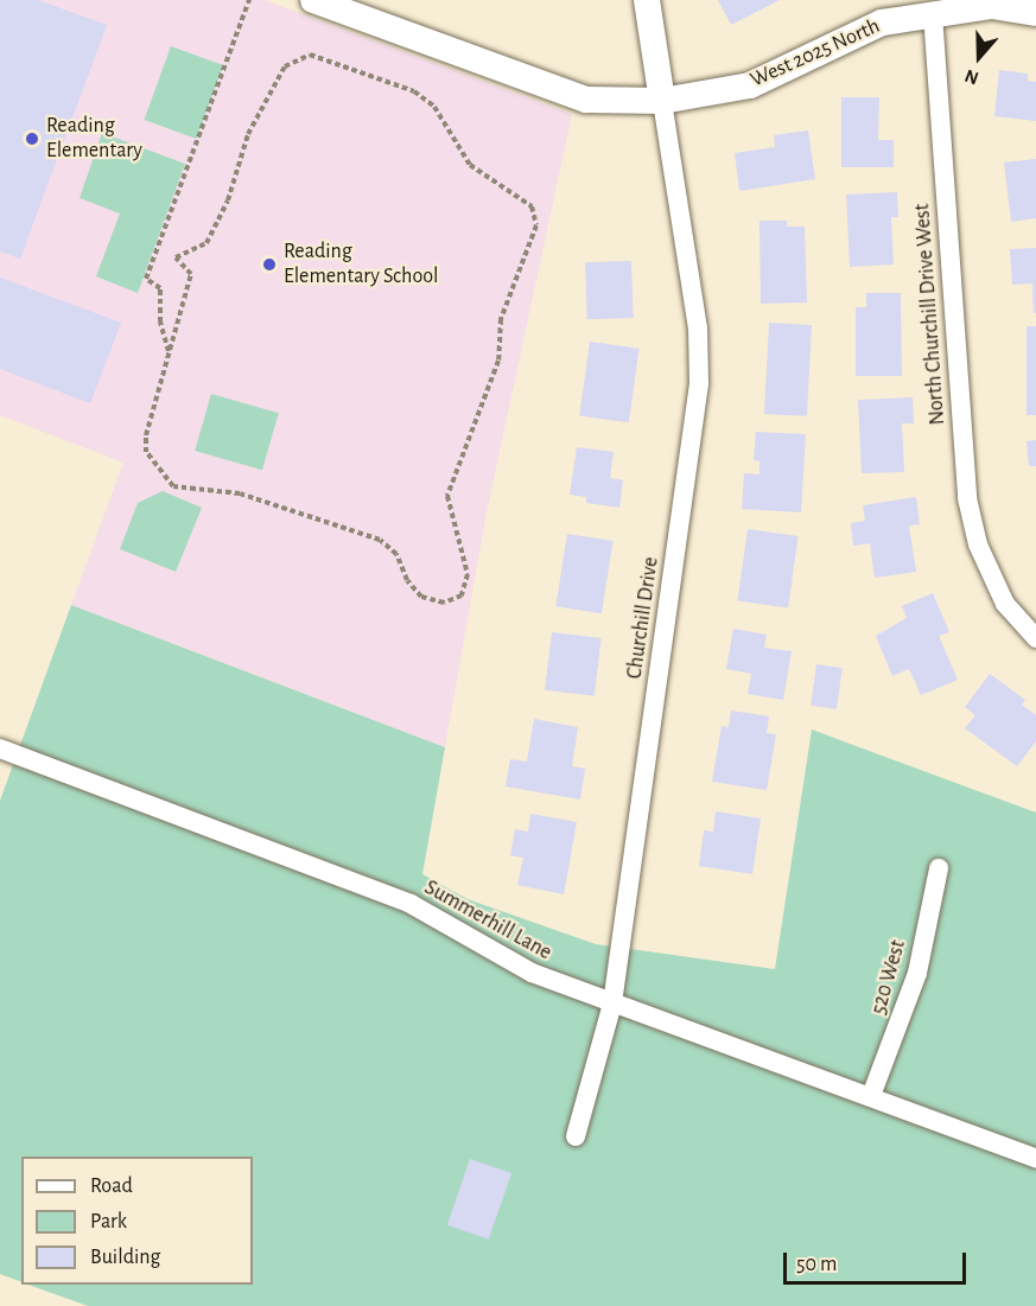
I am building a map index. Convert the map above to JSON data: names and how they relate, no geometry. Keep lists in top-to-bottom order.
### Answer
{
  "streets": {
    "street": [
      "West 2025 North",
      "North Churchill Drive West",
      "Churchill Drive",
      "Summerhill Lane",
      "520 West"
    ]
  },
  "crossings": [
    ["West 2025 North", "North Churchill Drive West"],
    ["West 2025 North", "Churchill Drive"],
    ["Churchill Drive", "Summerhill Lane"],
    ["Summerhill Lane", "520 West"]
  ],
  "places": ["Reading Elementary", "Reading Elementary School"],
  "legend": ["Road", "Park", "Building"],
  "scale_bar": "50 m",
  "north": "bottom"
}
